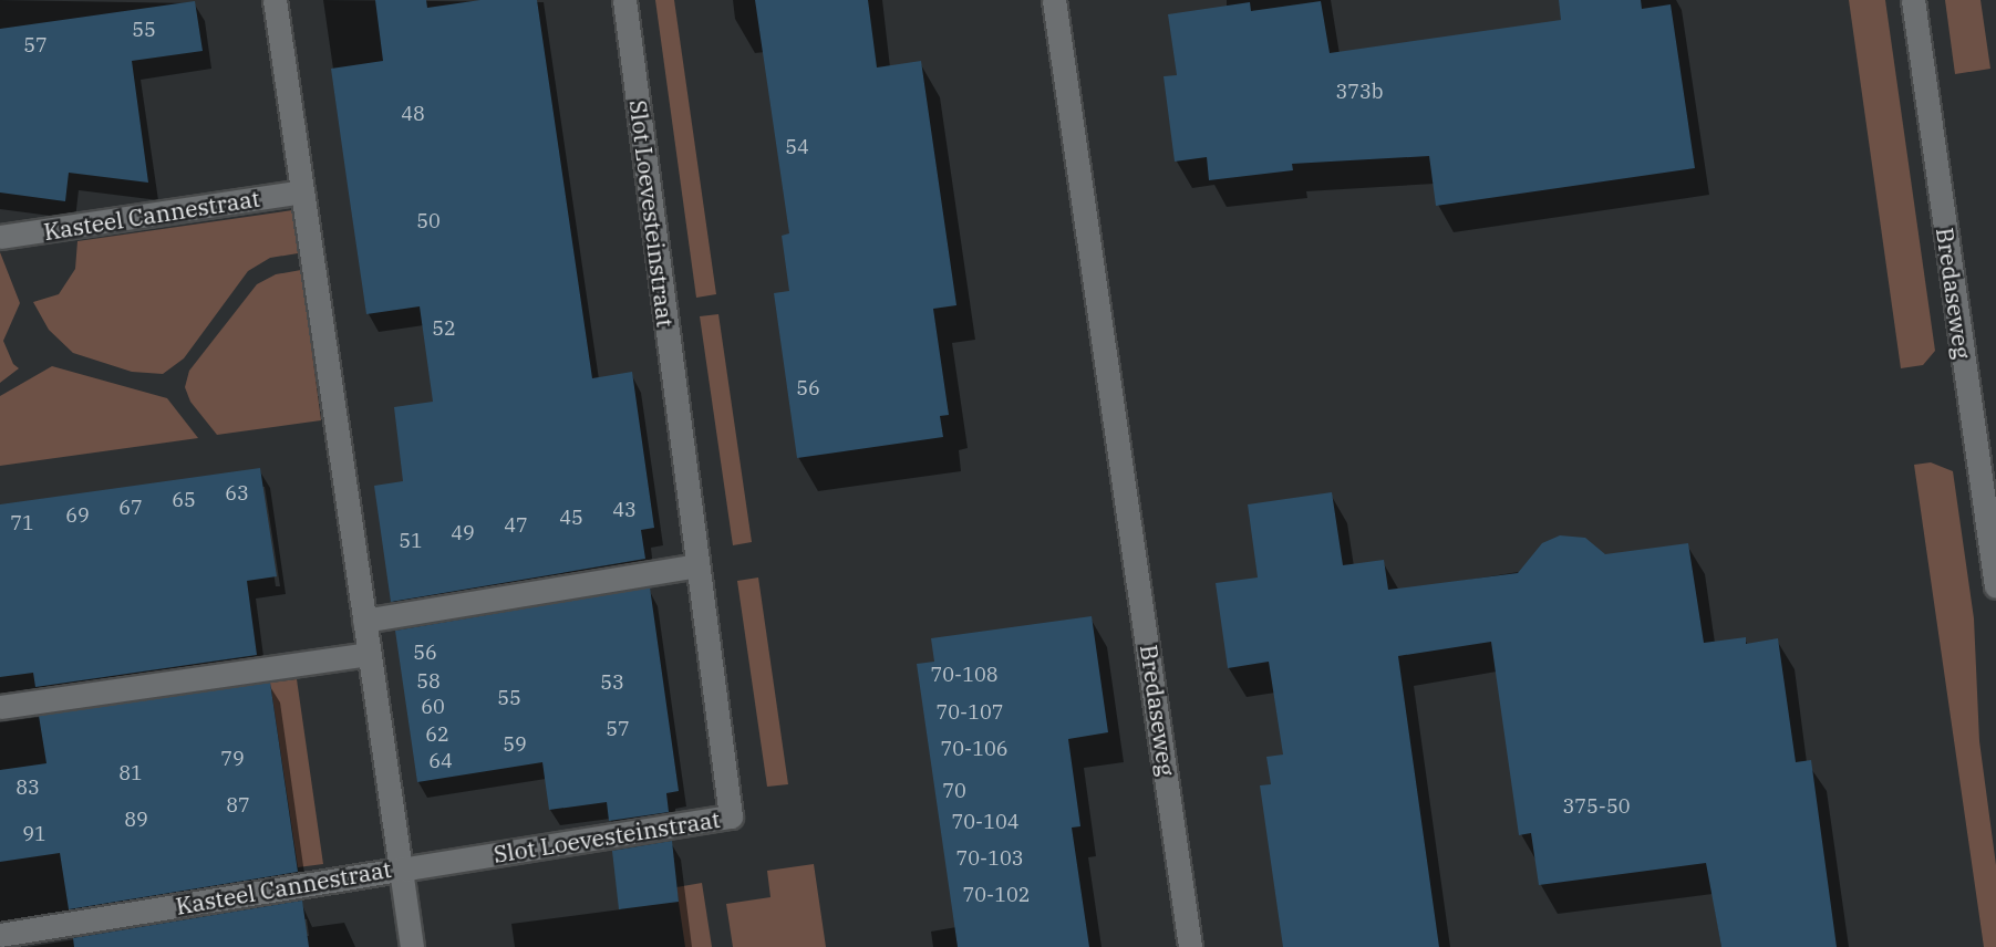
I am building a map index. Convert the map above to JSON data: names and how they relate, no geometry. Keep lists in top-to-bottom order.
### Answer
{
  "streets": {
    "street": ["Slot Loevesteinstraat", "Kasteel Cannestraat", "Bredaseweg"]
  },
  "crossings": [
    ["Slot Loevesteinstraat", "Kasteel Cannestraat"]
  ],
  "house_numbers": [
    "55",
    "57",
    "373b",
    "48",
    "54",
    "50",
    "52",
    "56",
    "63",
    "65",
    "67",
    "43",
    "69",
    "45",
    "71",
    "47",
    "49",
    "51",
    "56",
    "70-108",
    "58",
    "53",
    "55",
    "60",
    "70-107",
    "57",
    "62",
    "59",
    "70-106",
    "79",
    "64",
    "81",
    "83",
    "70",
    "87",
    "375-50",
    "89",
    "70-104",
    "91",
    "70-103",
    "70-102"
  ]
}
